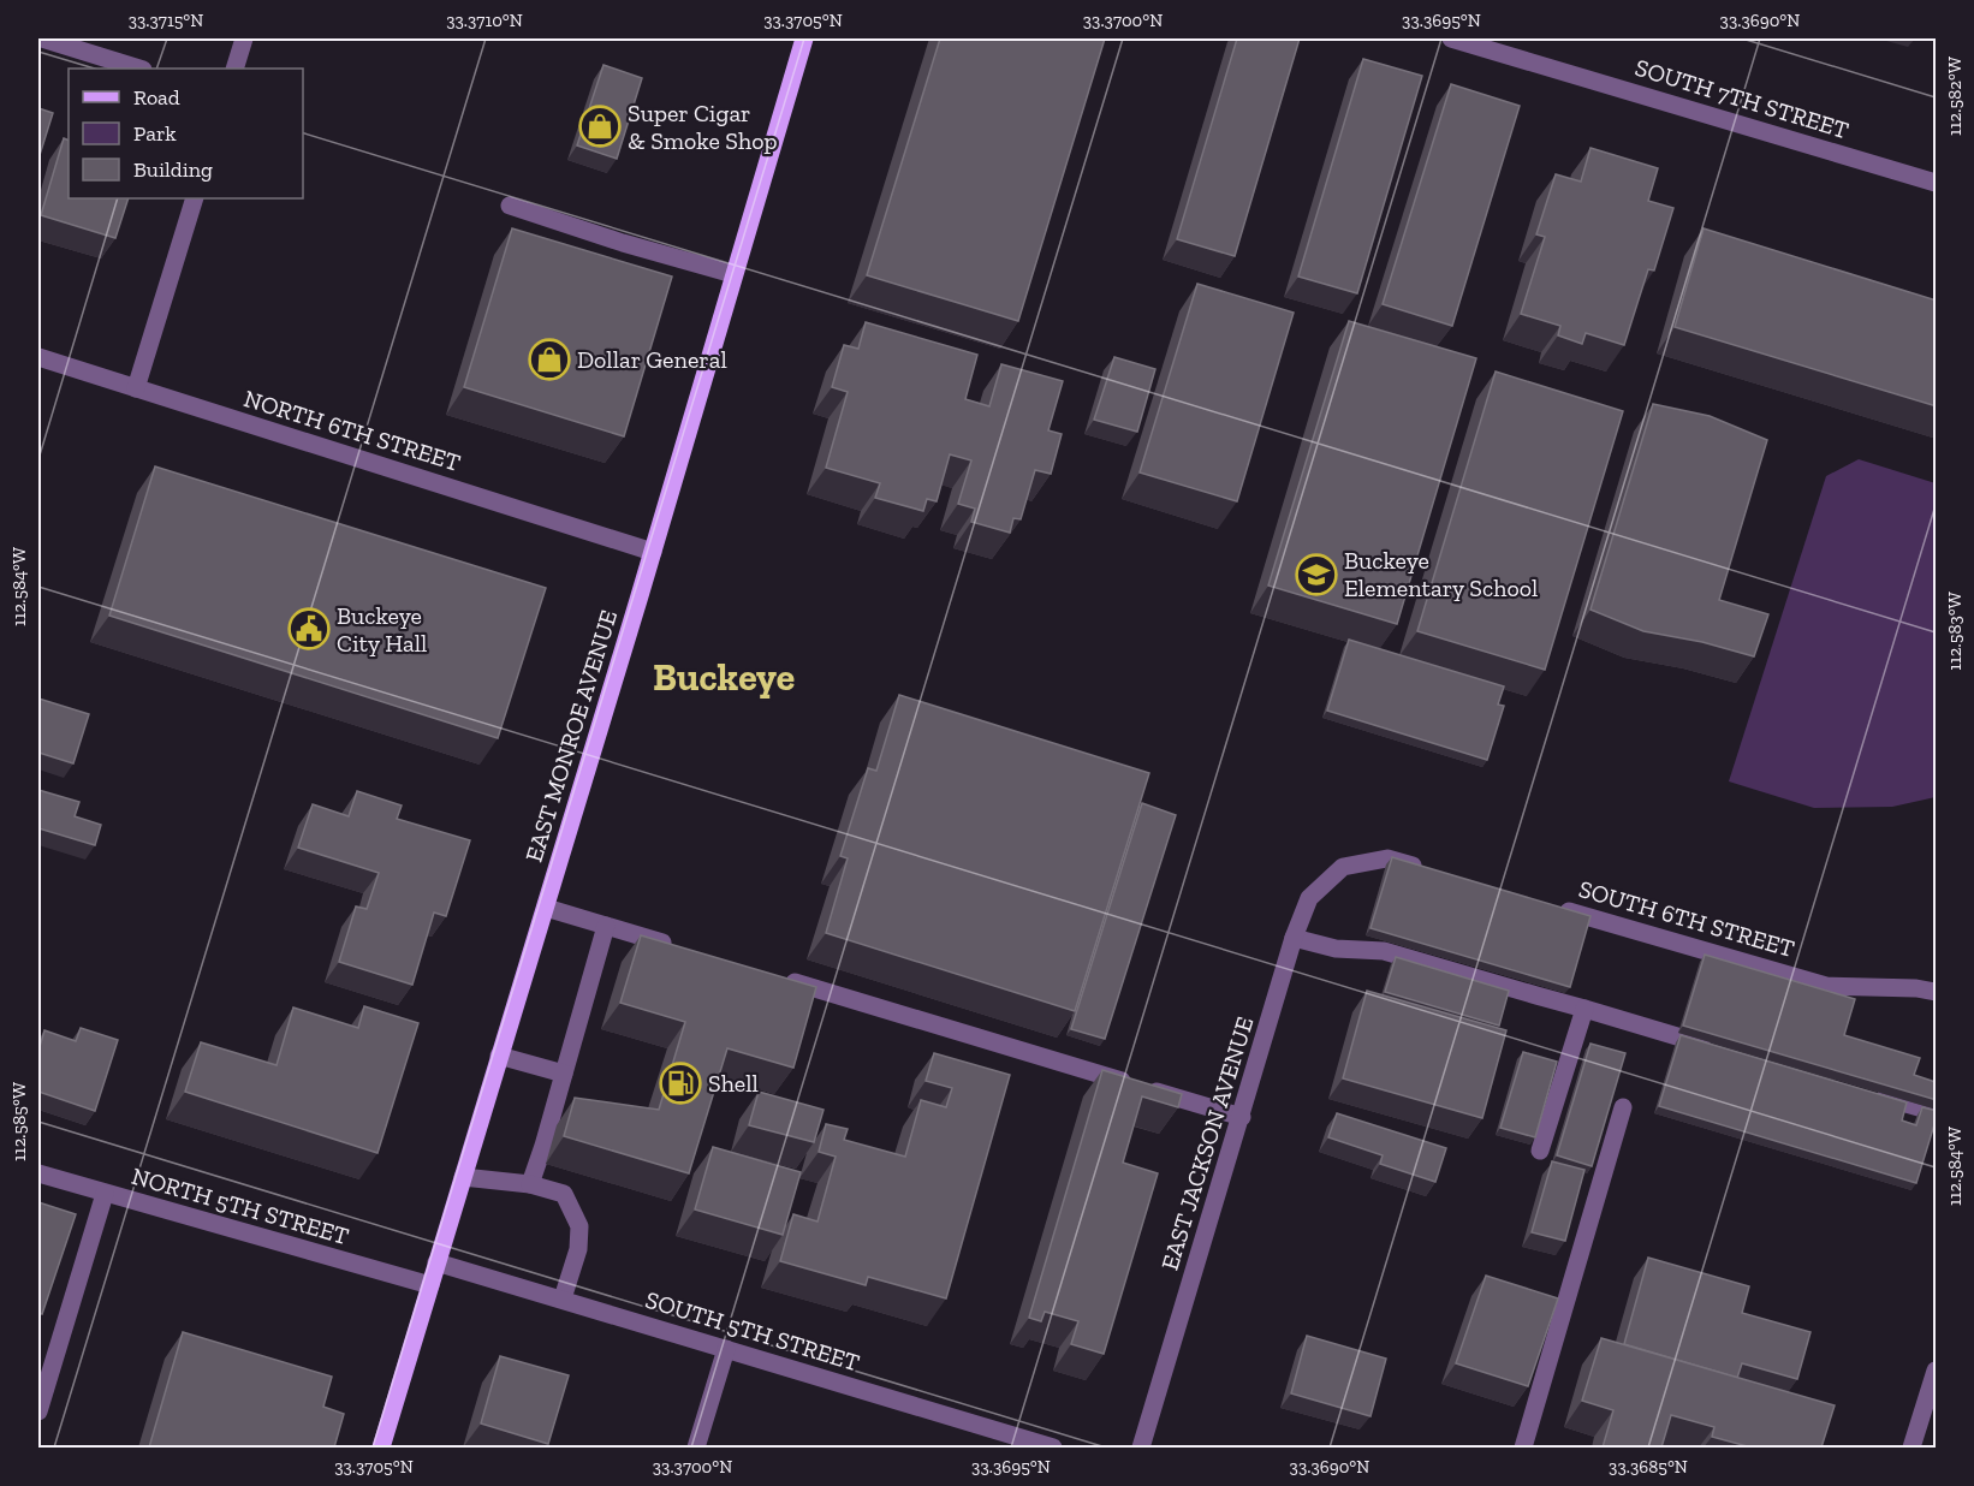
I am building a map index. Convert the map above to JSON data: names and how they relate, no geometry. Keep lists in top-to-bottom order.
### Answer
{
  "streets": {
    "main road": ["EAST MONROE AVENUE"],
    "street": [
      "SOUTH 7TH STREET",
      "NORTH 6TH STREET",
      "SOUTH 6TH STREET",
      "EAST JACKSON AVENUE",
      "NORTH 5TH STREET",
      "SOUTH 5TH STREET"
    ]
  },
  "crossings": [
    ["NORTH 6TH STREET", "EAST MONROE AVENUE"],
    ["EAST MONROE AVENUE", "NORTH 5TH STREET"],
    ["EAST MONROE AVENUE", "SOUTH 5TH STREET"]
  ],
  "districts": ["Buckeye"],
  "places": {
    "shop": ["Super Cigar & Smoke Shop", "Dollar General"],
    "school or university": ["Buckeye Elementary School"],
    "public building": ["Buckeye City Hall"],
    "fuel station": ["Shell"]
  },
  "legend": ["Road", "Park", "Building"],
  "coordinates": [
    "33.3715°N",
    "33.3710°N",
    "33.3705°N",
    "33.3700°N",
    "33.3695°N",
    "33.3690°N",
    "112.582°W",
    "112.584°W",
    "112.583°W",
    "112.585°W",
    "33.3685°N"
  ]
}
